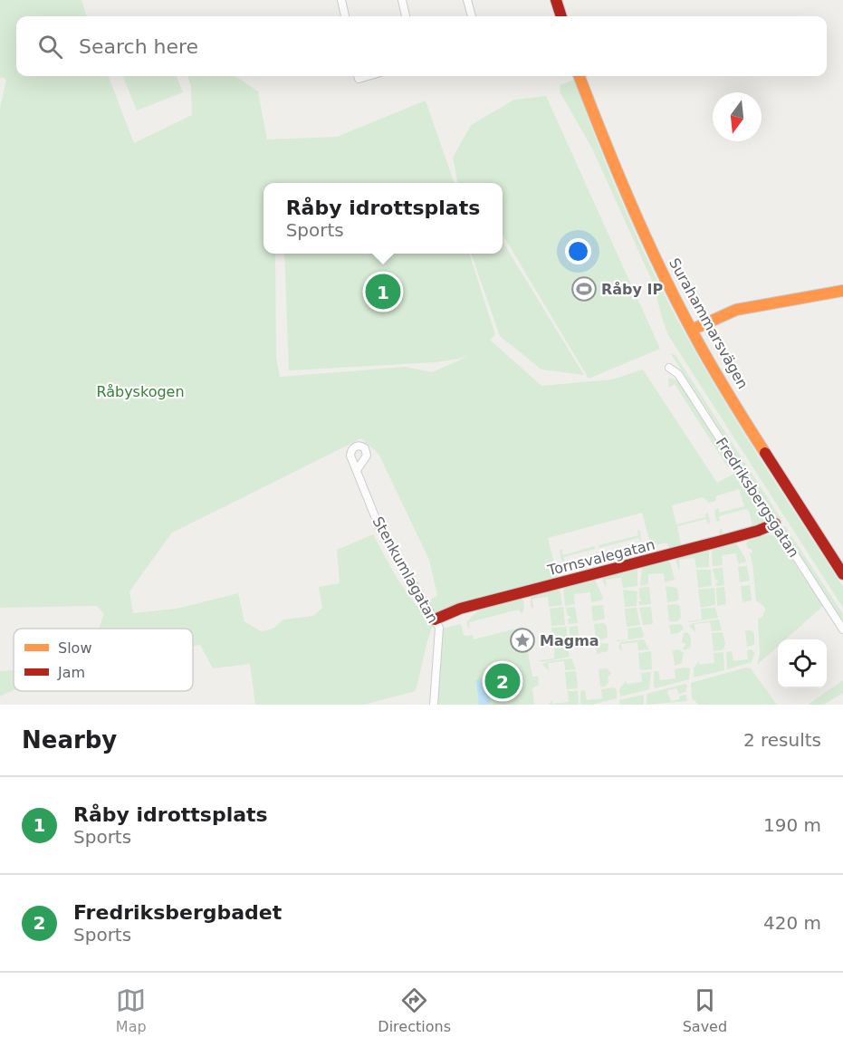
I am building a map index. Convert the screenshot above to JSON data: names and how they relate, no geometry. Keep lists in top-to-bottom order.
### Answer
{
  "streets": {
    "main road": ["Surahammarsvägen", "Tornsvalegatan"],
    "street": ["Fredriksbergsgatan", "Stenkumlagatan"]
  },
  "crossings": [
    ["Fredriksbergsgatan", "Tornsvalegatan"],
    ["Tornsvalegatan", "Stenkumlagatan"]
  ],
  "parks": ["Råbyskogen"],
  "places": {
    "sports": ["Råby IP"],
    "place": ["Magma"]
  },
  "legend": ["Slow", "Jam"],
  "north": "bottom",
  "page": {
    "search": "Search here",
    "popup": ["Råby idrottsplats", "Sports"],
    "pins": ["1", "2"],
    "heading": ["Nearby", "2 results"],
    "list": [
      {
        "mark": "1",
        "name": "Råby idrottsplats",
        "note": "Sports",
        "value": "190 m"
      },
      {
        "mark": "2",
        "name": "Fredriksbergbadet",
        "note": "Sports",
        "value": "420 m"
      }
    ],
    "nav": ["Map", "Directions", "Saved"]
  }
}
